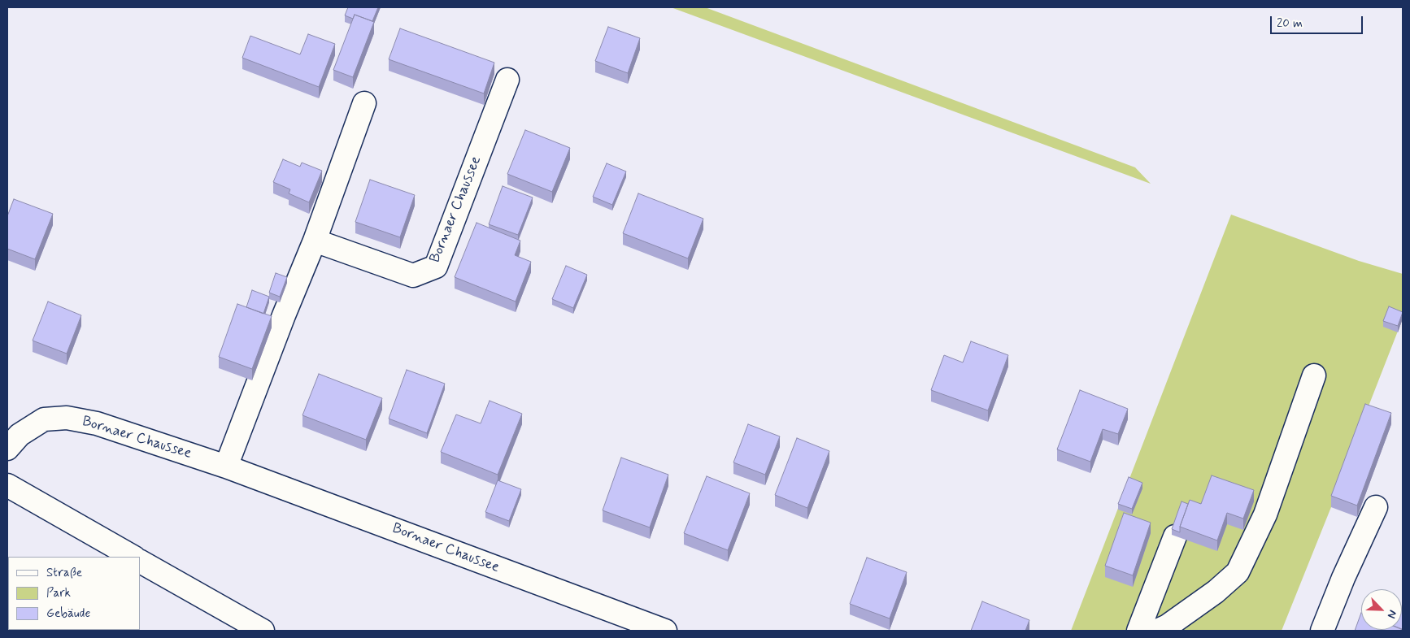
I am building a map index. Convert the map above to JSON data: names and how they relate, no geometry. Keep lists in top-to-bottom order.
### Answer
{
  "streets": {
    "street": ["Bornaer Chaussee"]
  },
  "legend": ["Straße", "Park", "Gebäude"],
  "scale_bar": "20 m",
  "north": "bottom right"
}
